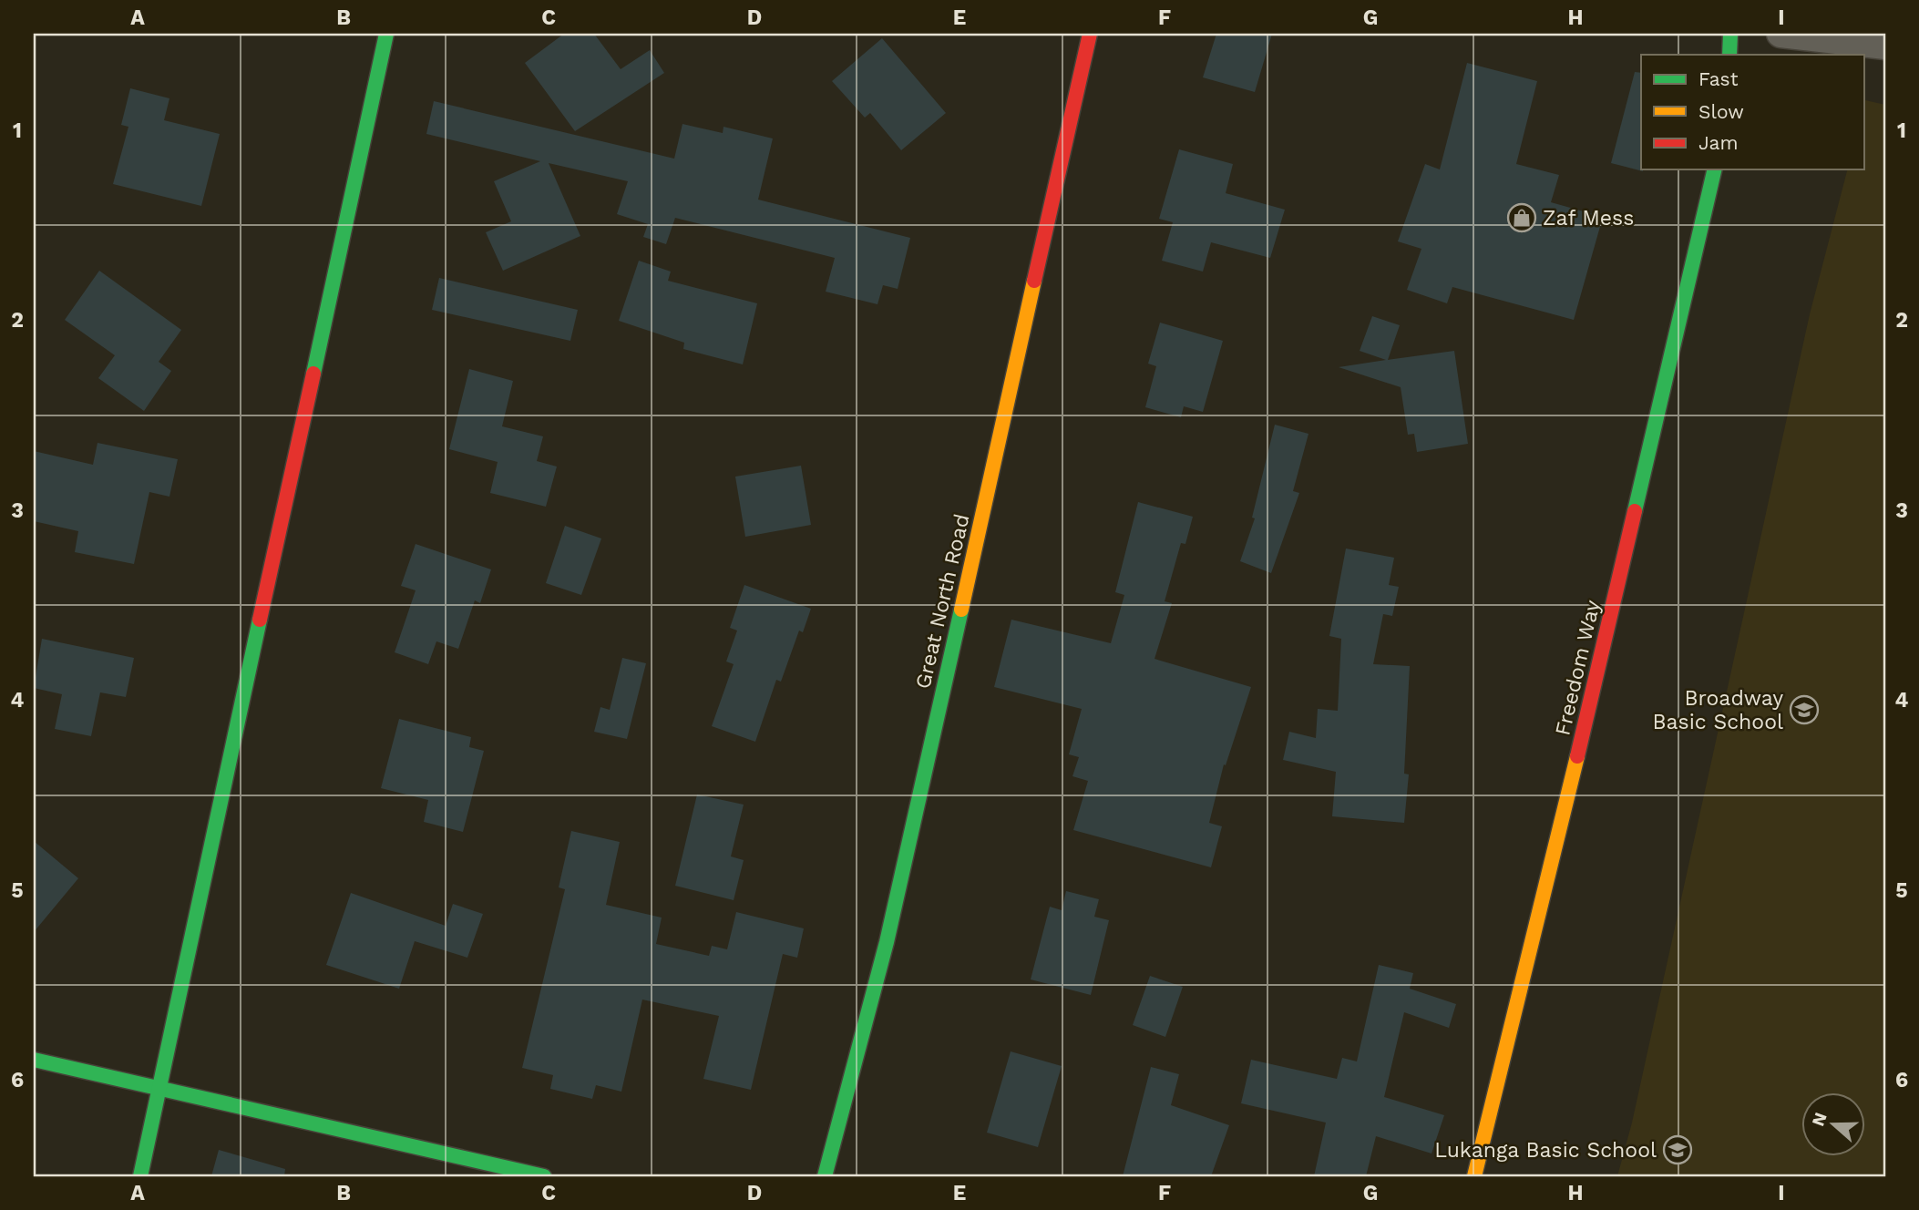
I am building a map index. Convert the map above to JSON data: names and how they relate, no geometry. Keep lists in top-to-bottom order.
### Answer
{
  "streets": {
    "main road": ["Great North Road", "Freedom Way"]
  },
  "places": {
    "shop": ["Zaf Mess"],
    "school or university": ["Broadway Basic School", "Lukanga Basic School"]
  },
  "legend": ["Fast", "Slow", "Jam"],
  "north": "left",
  "grid": {
    "columns": [
      "A",
      "B",
      "C",
      "D",
      "E",
      "F",
      "G",
      "H",
      "I"
    ],
    "rows": [
      "1",
      "2",
      "3",
      "4",
      "5",
      "6"
    ]
  }
}
